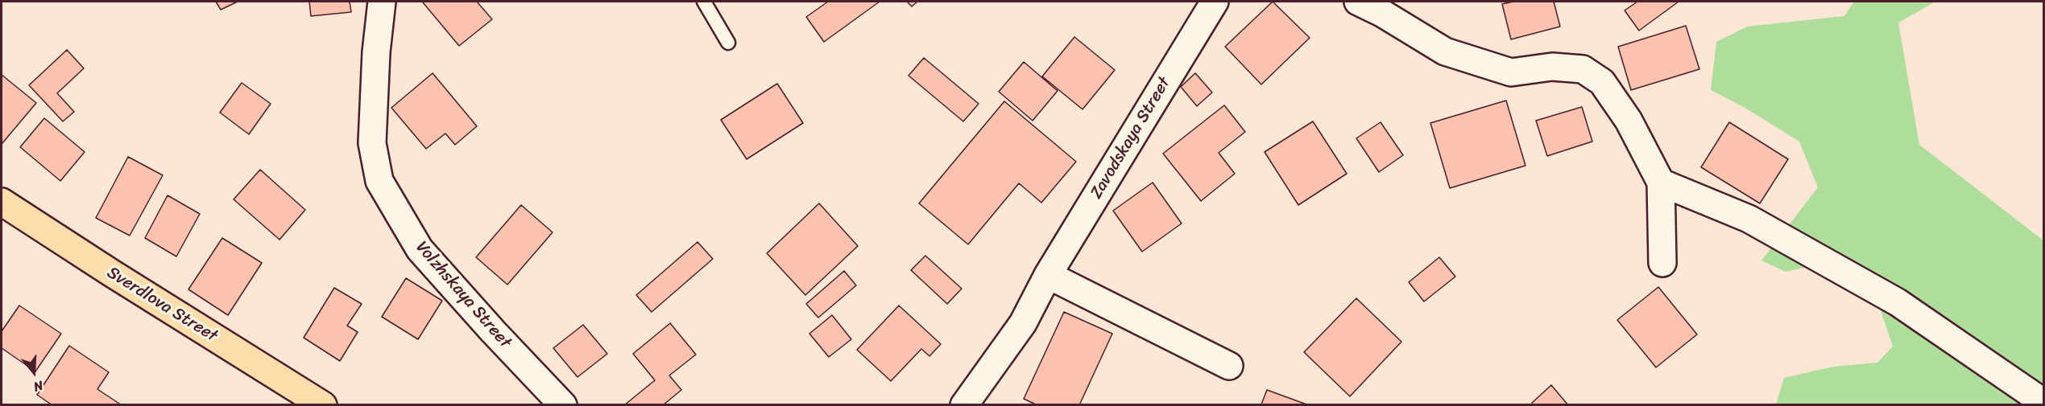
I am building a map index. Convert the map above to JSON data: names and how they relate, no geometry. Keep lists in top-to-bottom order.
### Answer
{
  "streets": {
    "highway": ["Sverdlova Street"],
    "street": ["Zavodskaya Street", "Volzhskaya Street"]
  },
  "north": "bottom"
}
